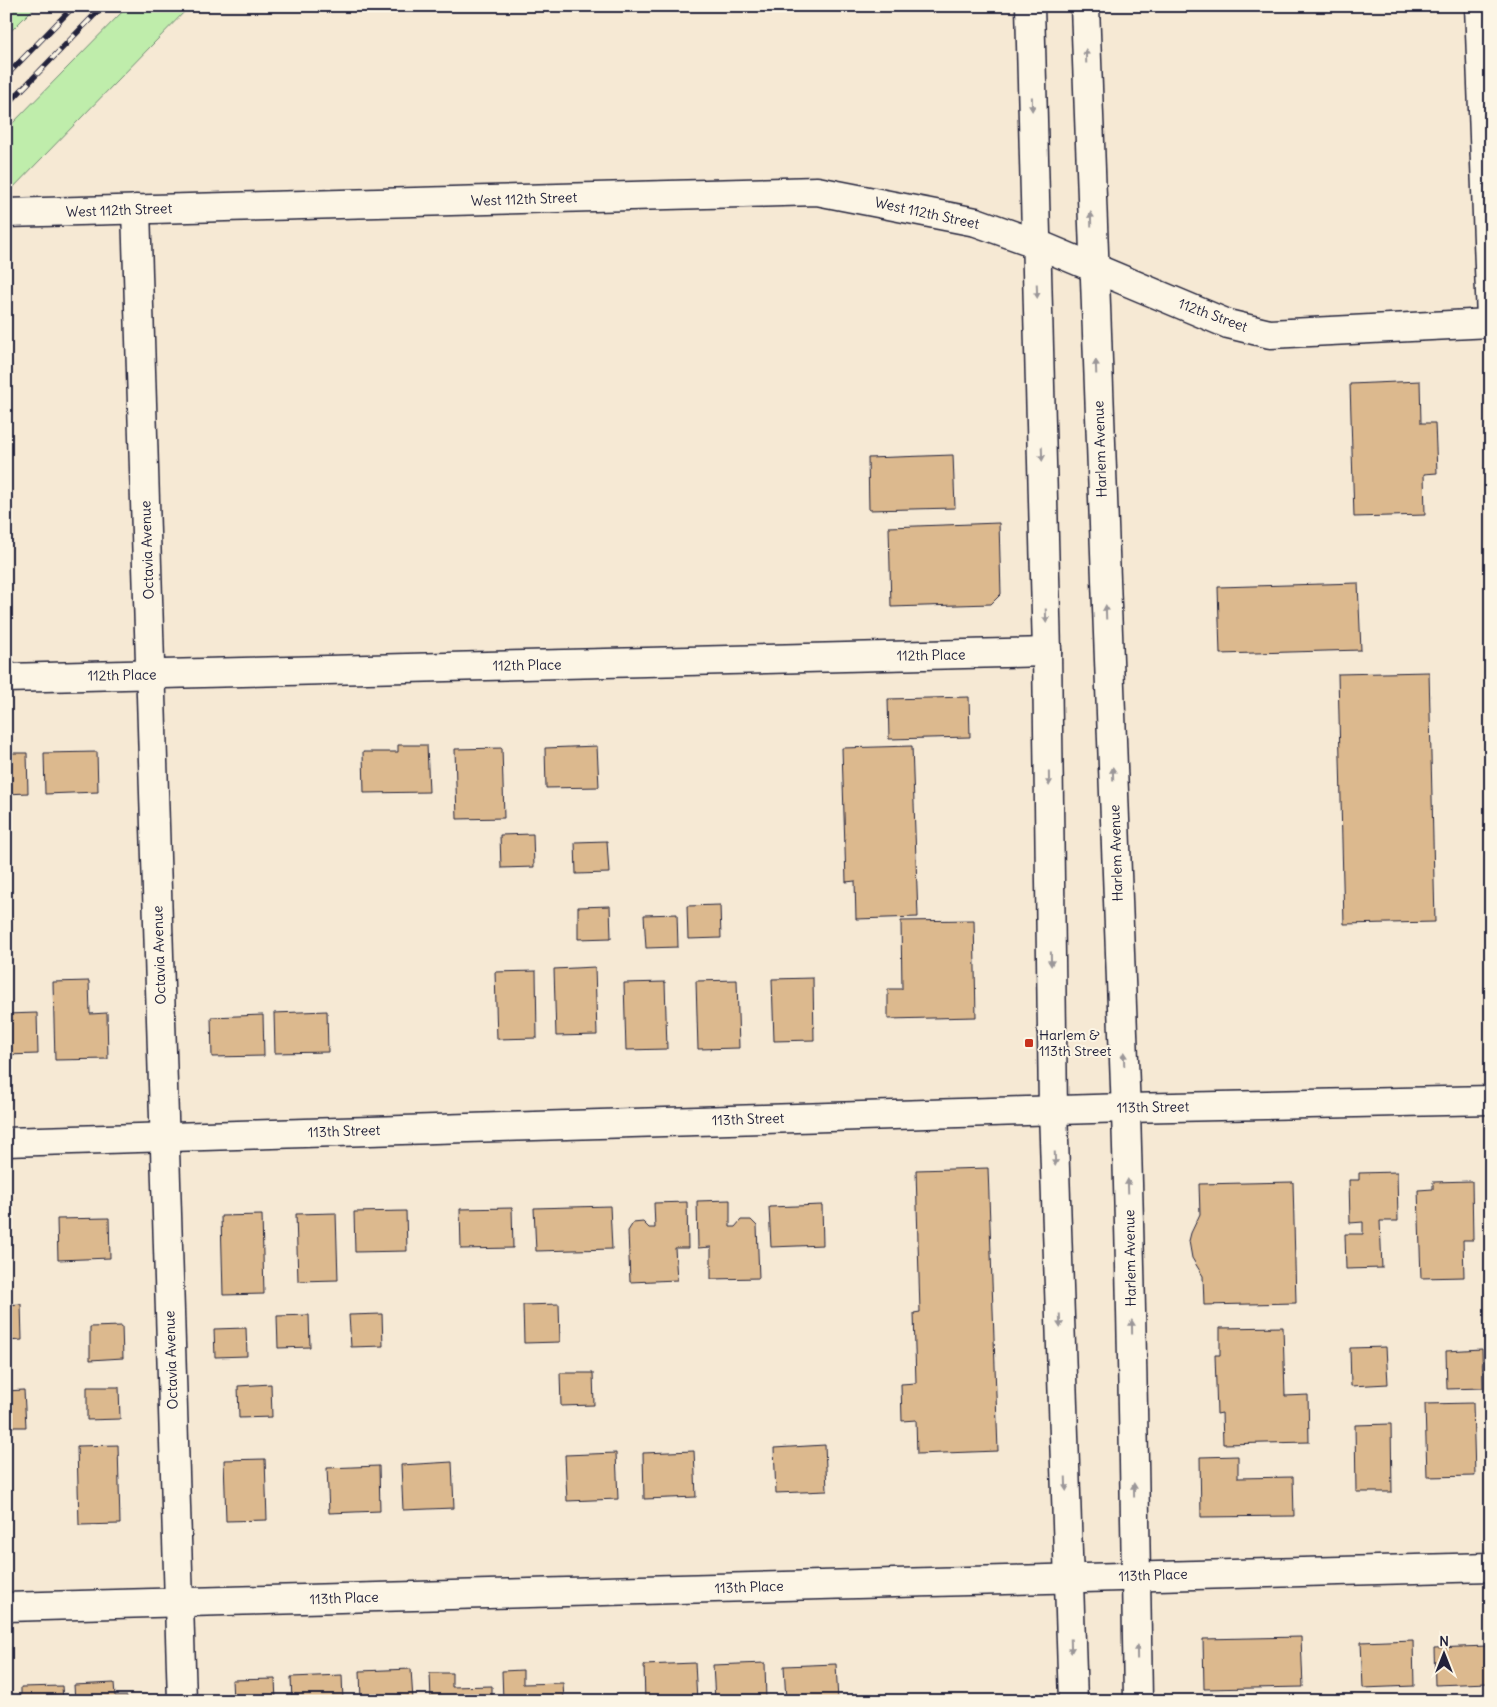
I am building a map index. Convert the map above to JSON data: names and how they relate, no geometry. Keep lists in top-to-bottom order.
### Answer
{
  "streets": {
    "street": [
      "West 112th Street",
      "112th Street",
      "Harlem Avenue",
      "Octavia Avenue",
      "112th Place",
      "113th Street",
      "113th Place"
    ]
  },
  "crossings": [
    ["West 112th Street", "112th Street"],
    ["West 112th Street", "Octavia Avenue"],
    ["112th Street", "Harlem Avenue"],
    ["Harlem Avenue", "113th Street"],
    ["Harlem Avenue", "113th Place"],
    ["Octavia Avenue", "112th Place"],
    ["Octavia Avenue", "113th Street"],
    ["Octavia Avenue", "113th Place"]
  ],
  "places": {
    "transit": ["Harlem & 113th Street"]
  },
  "north": "top"
}
